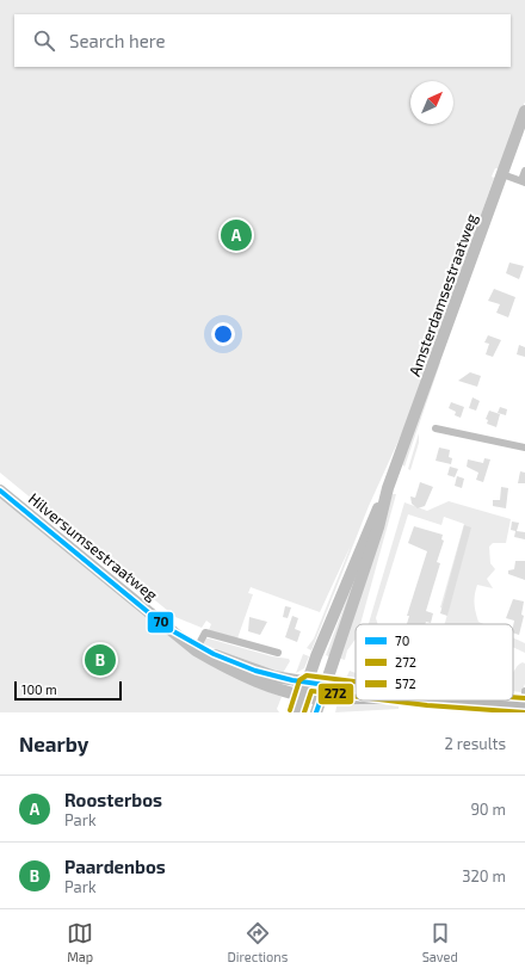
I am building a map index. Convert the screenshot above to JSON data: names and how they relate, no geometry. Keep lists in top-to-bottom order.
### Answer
{
  "streets": {
    "main road": ["Amsterdamsestraatweg", "Hilversumsestraatweg"]
  },
  "crossings": [
    ["Amsterdamsestraatweg", "Hilversumsestraatweg"]
  ],
  "lines": ["transit line 70", "transit line 572", "transit line 272"],
  "legend": ["70", "272", "572"],
  "scale_bar": "100 m",
  "north": "top right",
  "page": {
    "search": "Search here",
    "pins": ["A", "B"],
    "scale": "100 m",
    "heading": ["Nearby", "2 results"],
    "list": [
      {
        "mark": "A",
        "name": "Roosterbos",
        "note": "Park",
        "value": "90 m"
      },
      {
        "mark": "B",
        "name": "Paardenbos",
        "note": "Park",
        "value": "320 m"
      }
    ],
    "nav": ["Map", "Directions", "Saved"]
  }
}
